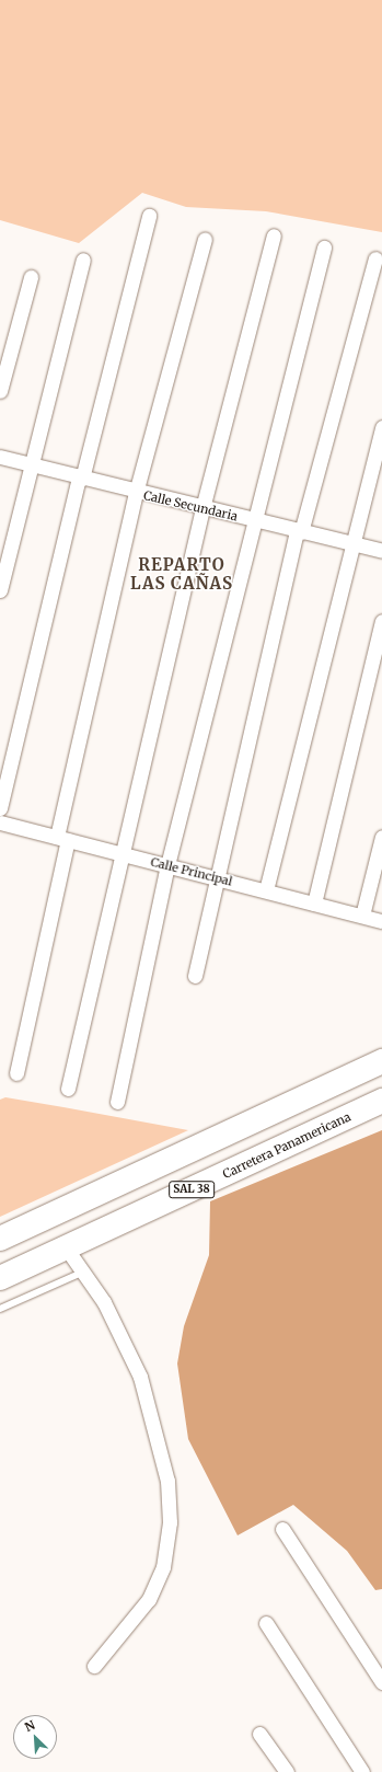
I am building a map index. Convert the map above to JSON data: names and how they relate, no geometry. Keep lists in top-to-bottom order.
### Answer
{
  "streets": {
    "highway": ["Carretera Panamericana", "SAL 38"],
    "street": ["Calle Secundaria", "Calle Principal"]
  },
  "districts": ["REPARTO LAS CAÑAS"],
  "north": "top left"
}
